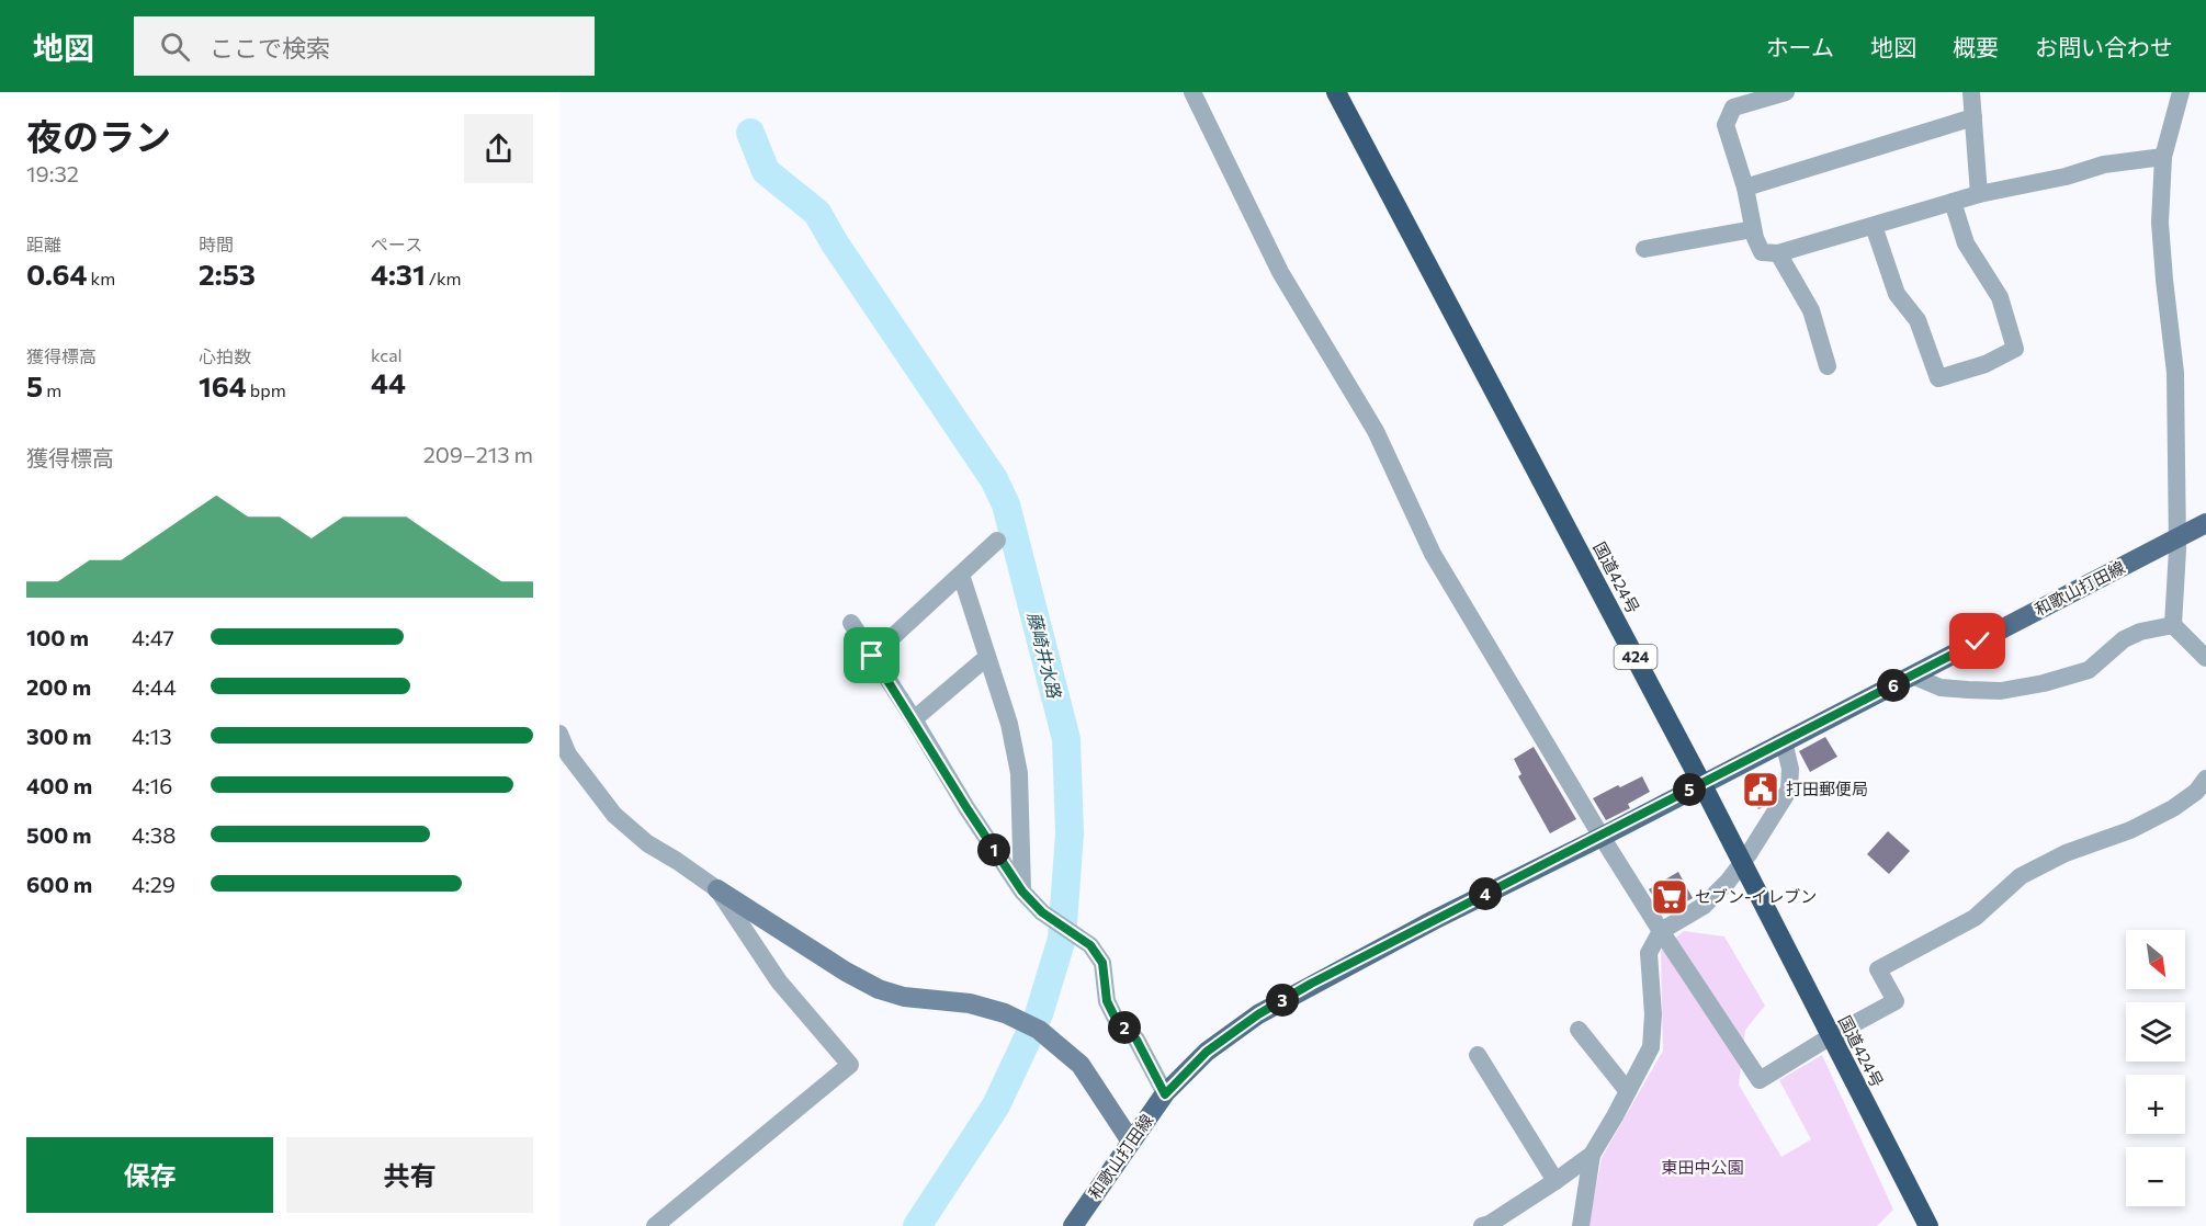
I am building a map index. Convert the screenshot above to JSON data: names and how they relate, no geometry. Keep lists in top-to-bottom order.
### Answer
{
  "streets": {
    "highway": ["国道424号", "424"],
    "main road": ["和歌山打田線"]
  },
  "crossings": [
    ["国道424号", "和歌山打田線"]
  ],
  "water": ["藤崎井水路"],
  "parks": ["東田中公園"],
  "places": {
    "public building": ["打田郵便局"],
    "supermarket": ["セブン-イレブン"]
  },
  "north": "bottom right",
  "page": {
    "header": "地図",
    "search": "ここで検索",
    "nav": [
      "ホーム",
      "地図",
      "概要",
      "お問い合わせ"
    ],
    "heading": ["夜のラン", "19:32"],
    "stats": [
      ["距離", "0.64 km"],
      ["時間", "2:53"],
      ["ペース", "4:31 /km"],
      ["獲得標高", "5 m"],
      ["心拍数", "164 bpm"],
      ["kcal", "44"]
    ],
    "chart": ["獲得標高", "209–213 m"],
    "list": [
      {
        "name": "100 m",
        "note": "4:47"
      },
      {
        "name": "200 m",
        "note": "4:44"
      },
      {
        "name": "300 m",
        "note": "4:13"
      },
      {
        "name": "400 m",
        "note": "4:16"
      },
      {
        "name": "500 m",
        "note": "4:38"
      },
      {
        "name": "600 m",
        "note": "4:29"
      }
    ],
    "pins": [
      "6",
      "5",
      "1",
      "4",
      "3",
      "2"
    ],
    "map_buttons": ["+", "−"],
    "buttons": ["保存", "共有"]
  }
}
